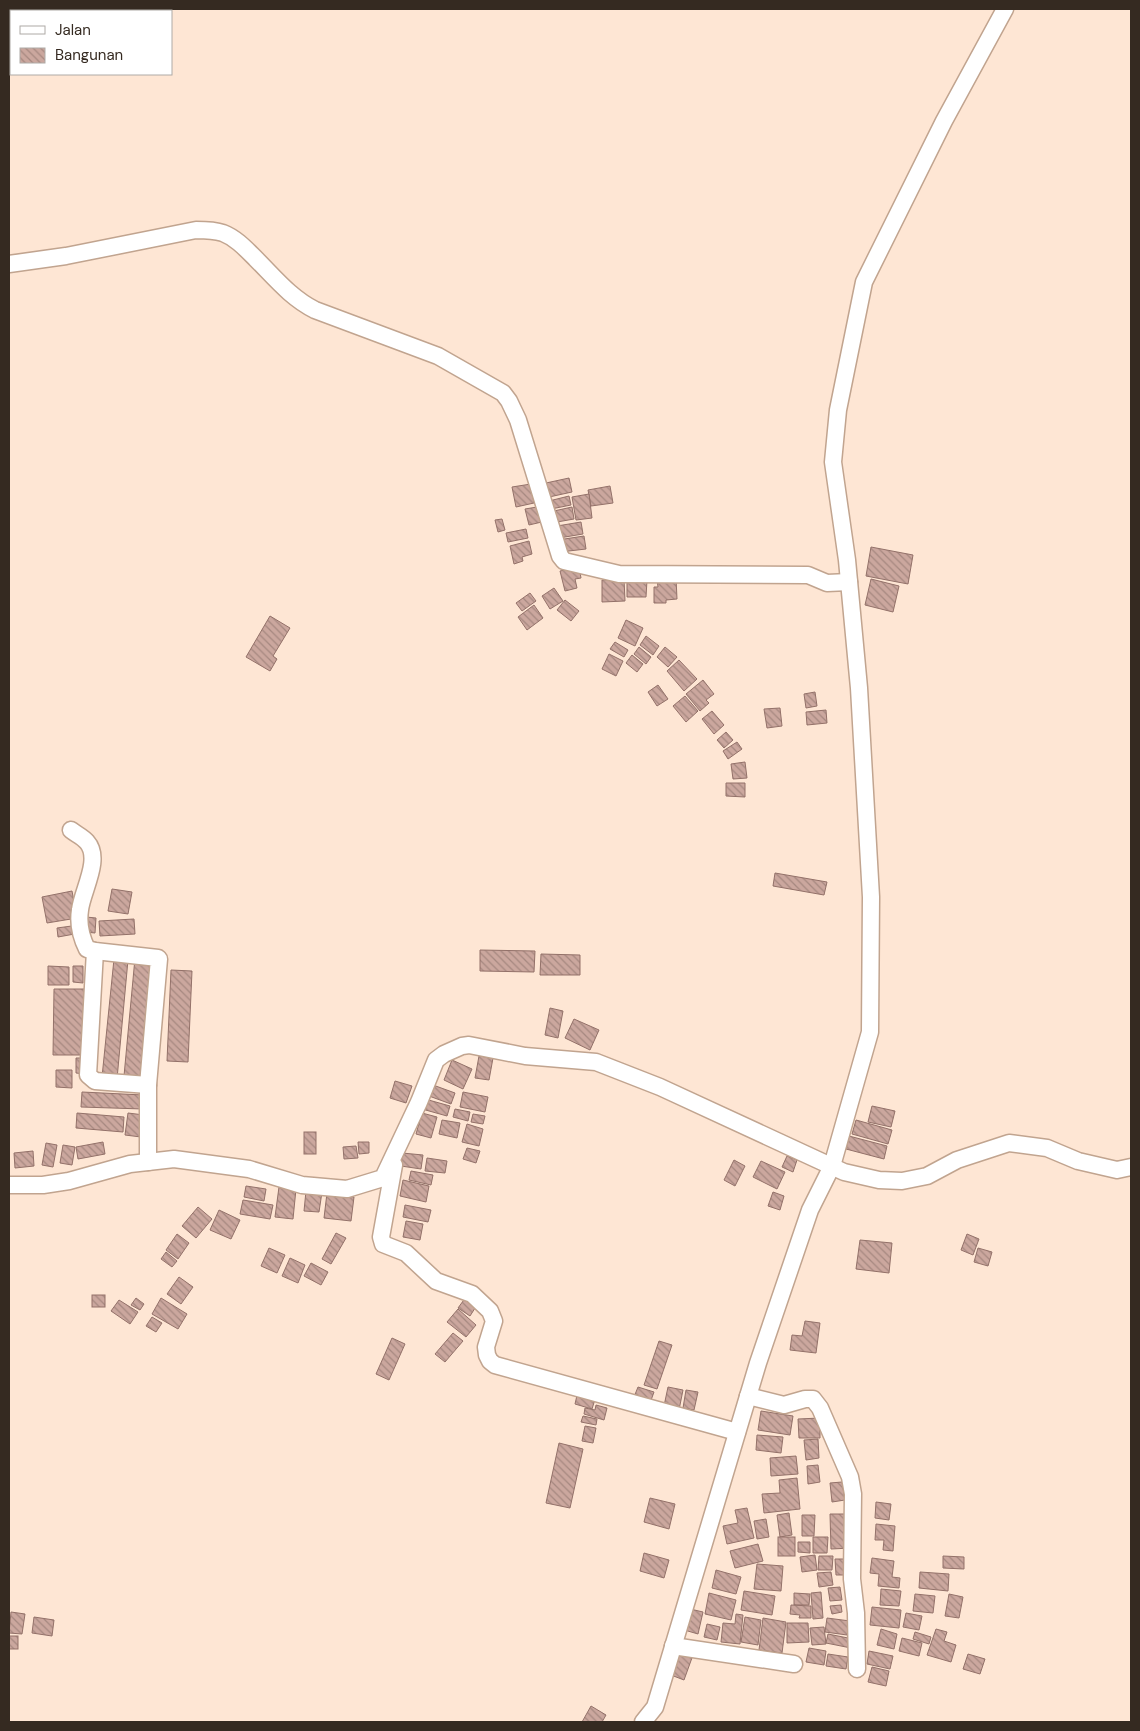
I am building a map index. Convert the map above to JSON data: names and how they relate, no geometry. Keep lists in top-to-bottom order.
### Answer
{
  "legend": ["Jalan", "Bangunan"]
}
